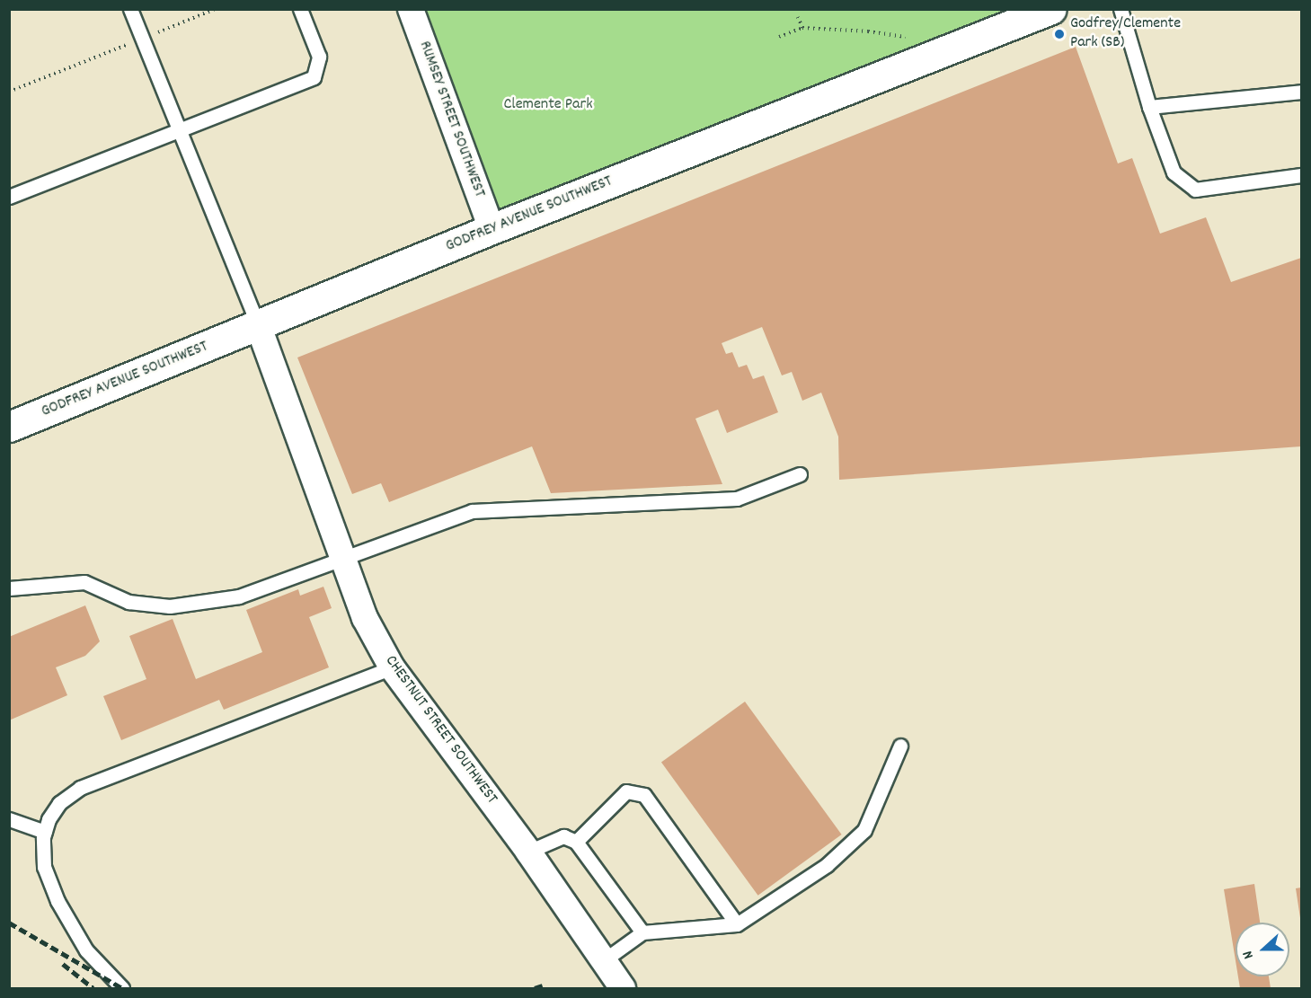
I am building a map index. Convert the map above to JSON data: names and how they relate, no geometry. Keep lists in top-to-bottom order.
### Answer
{
  "streets": {
    "main road": ["GODFREY AVENUE SOUTHWEST"],
    "street": ["RUMSEY STREET SOUTHWEST", "CHESTNUT STREET SOUTHWEST"]
  },
  "crossings": [
    ["RUMSEY STREET SOUTHWEST", "GODFREY AVENUE SOUTHWEST"],
    ["GODFREY AVENUE SOUTHWEST", "CHESTNUT STREET SOUTHWEST"]
  ],
  "parks": ["Clemente Park"],
  "places": ["Godfrey/Clemente Park (SB)"],
  "north": "left"
}
